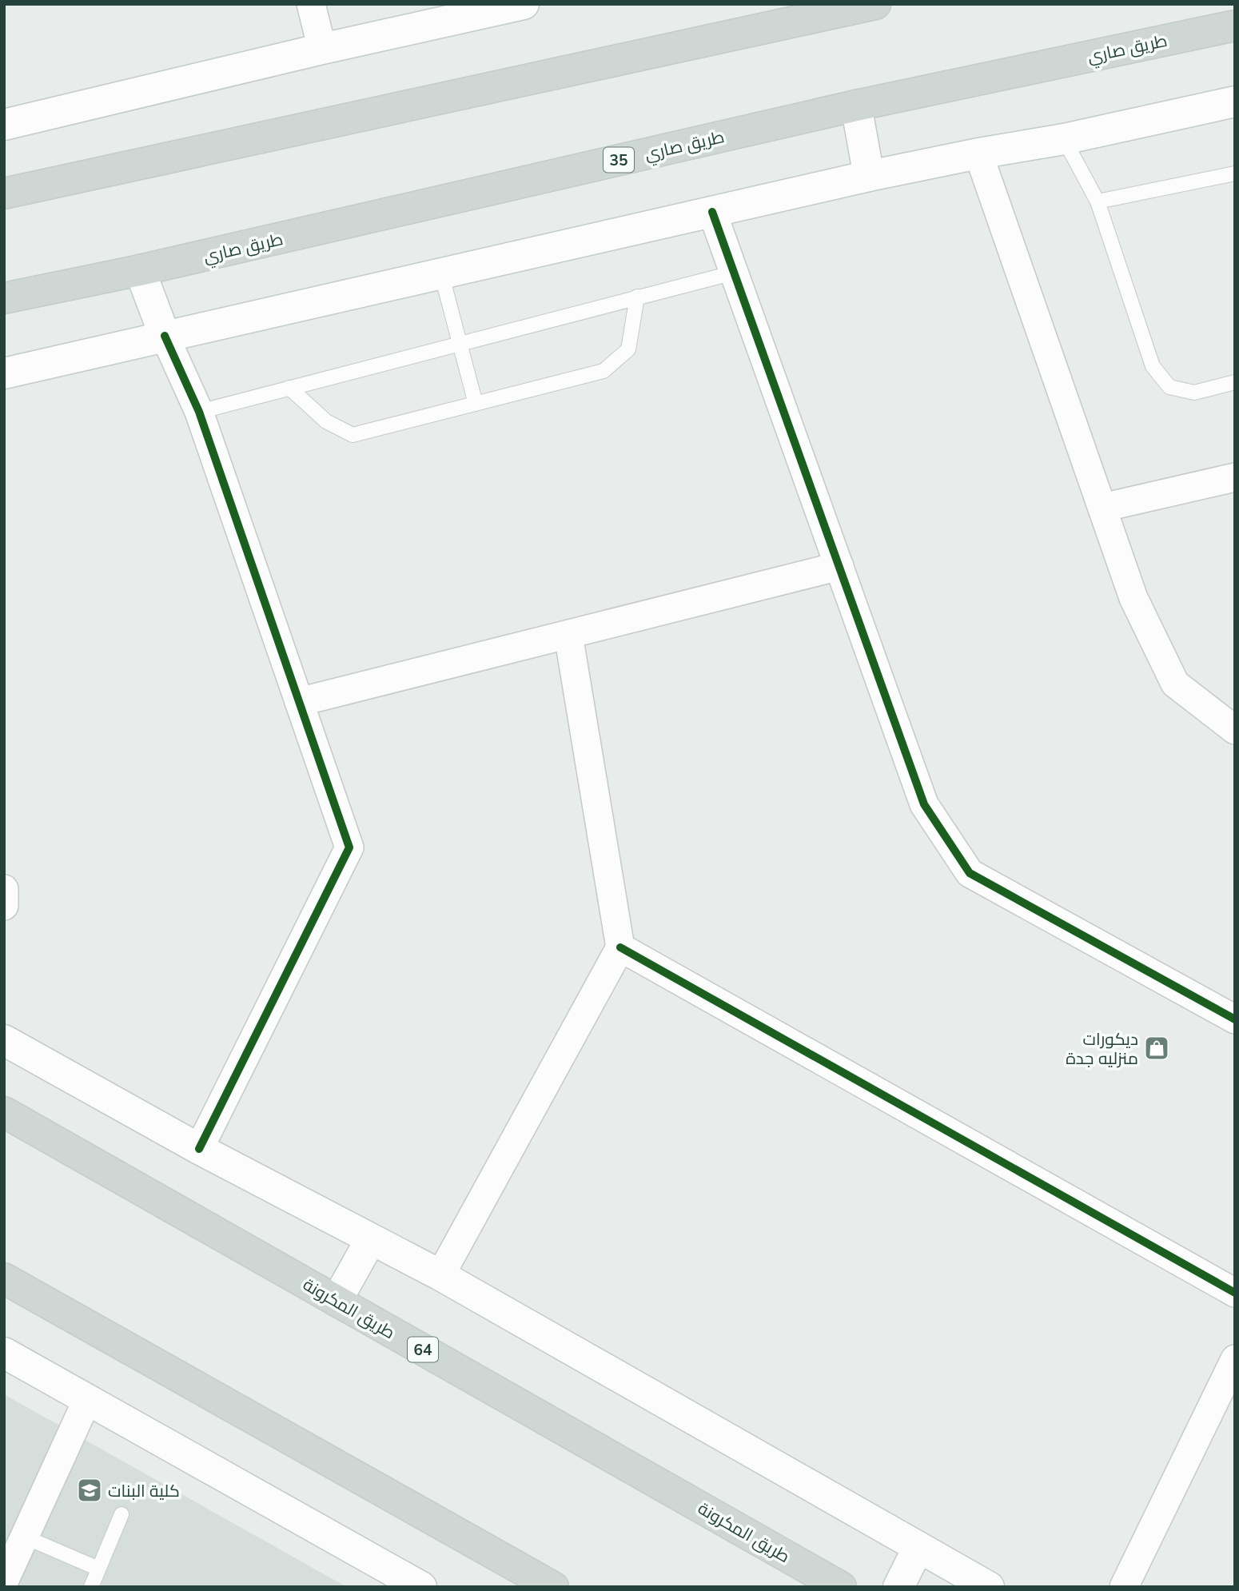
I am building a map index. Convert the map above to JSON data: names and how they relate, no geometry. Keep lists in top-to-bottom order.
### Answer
{
  "streets": {
    "main road": [
      "طريق صاري",
      "35",
      "طريق المكرونة",
      "64"
    ]
  },
  "places": {
    "shop": ["ديكورات منزليه جدة"],
    "school or university": ["كلية البنات"]
  }
}
